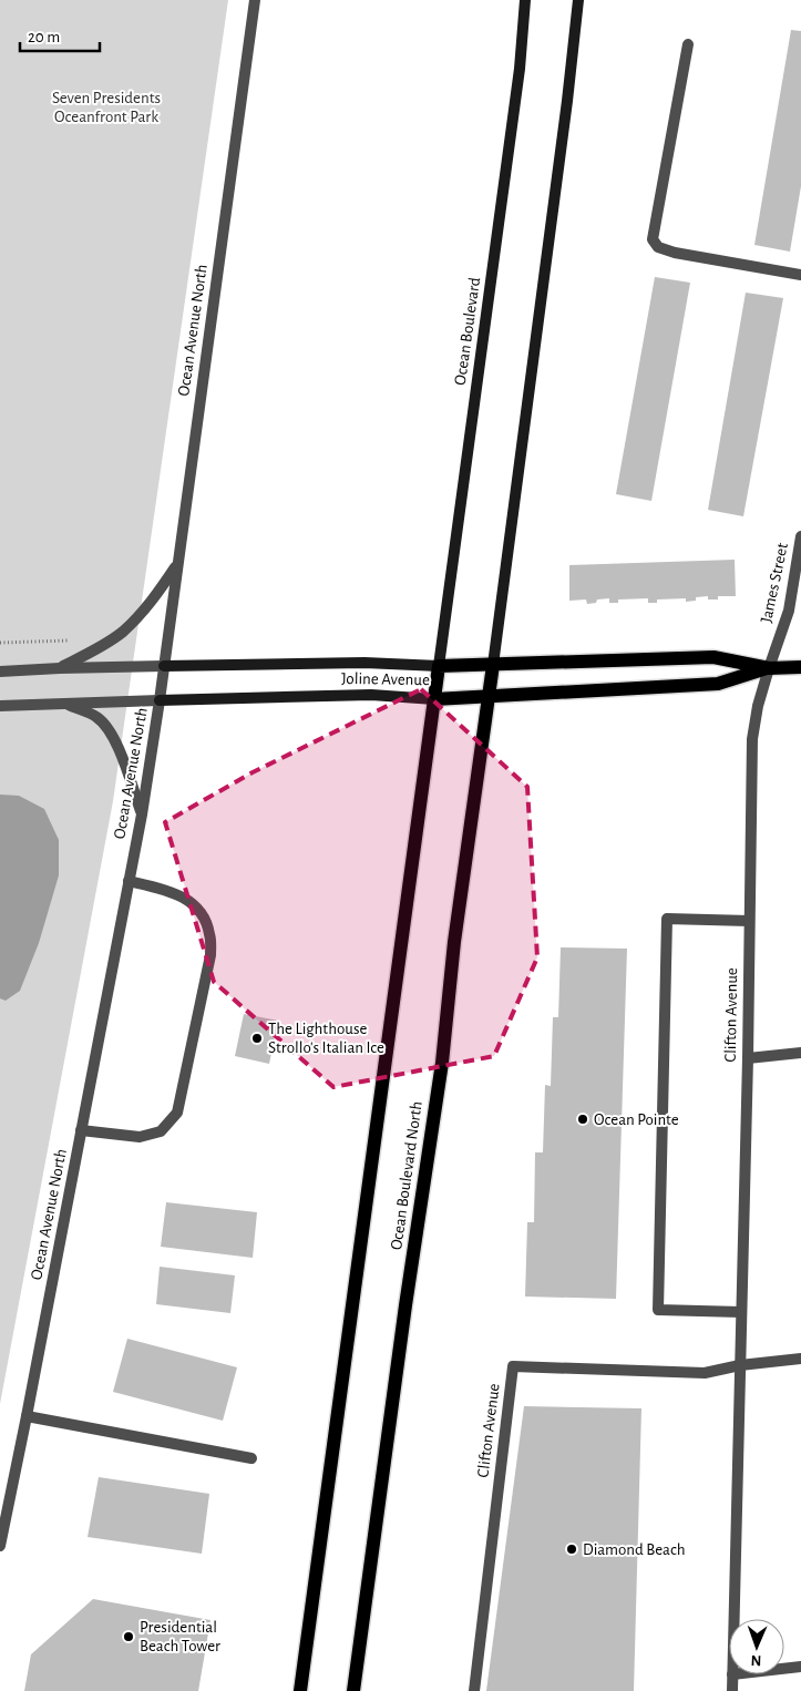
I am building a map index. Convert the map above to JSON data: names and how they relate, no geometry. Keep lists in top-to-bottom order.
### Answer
{
  "streets": {
    "main road": ["Ocean Boulevard", "Joline Avenue", "Ocean Boulevard North"],
    "street": ["Ocean Avenue North", "James Street", "Clifton Avenue"]
  },
  "crossings": [
    ["Ocean Avenue North", "Joline Avenue"],
    ["Ocean Boulevard", "Joline Avenue"],
    ["James Street", "Joline Avenue"],
    ["James Street", "Clifton Avenue"],
    ["Joline Avenue", "Clifton Avenue"],
    ["Joline Avenue", "Ocean Boulevard North"]
  ],
  "parks": ["Seven Presidents Oceanfront Park"],
  "places": [
    "The Lighthouse Strollo's Italian Ice",
    "Ocean Pointe",
    "Diamond Beach",
    "Presidential Beach Tower"
  ],
  "scale_bar": "20 m",
  "north": "bottom"
}
